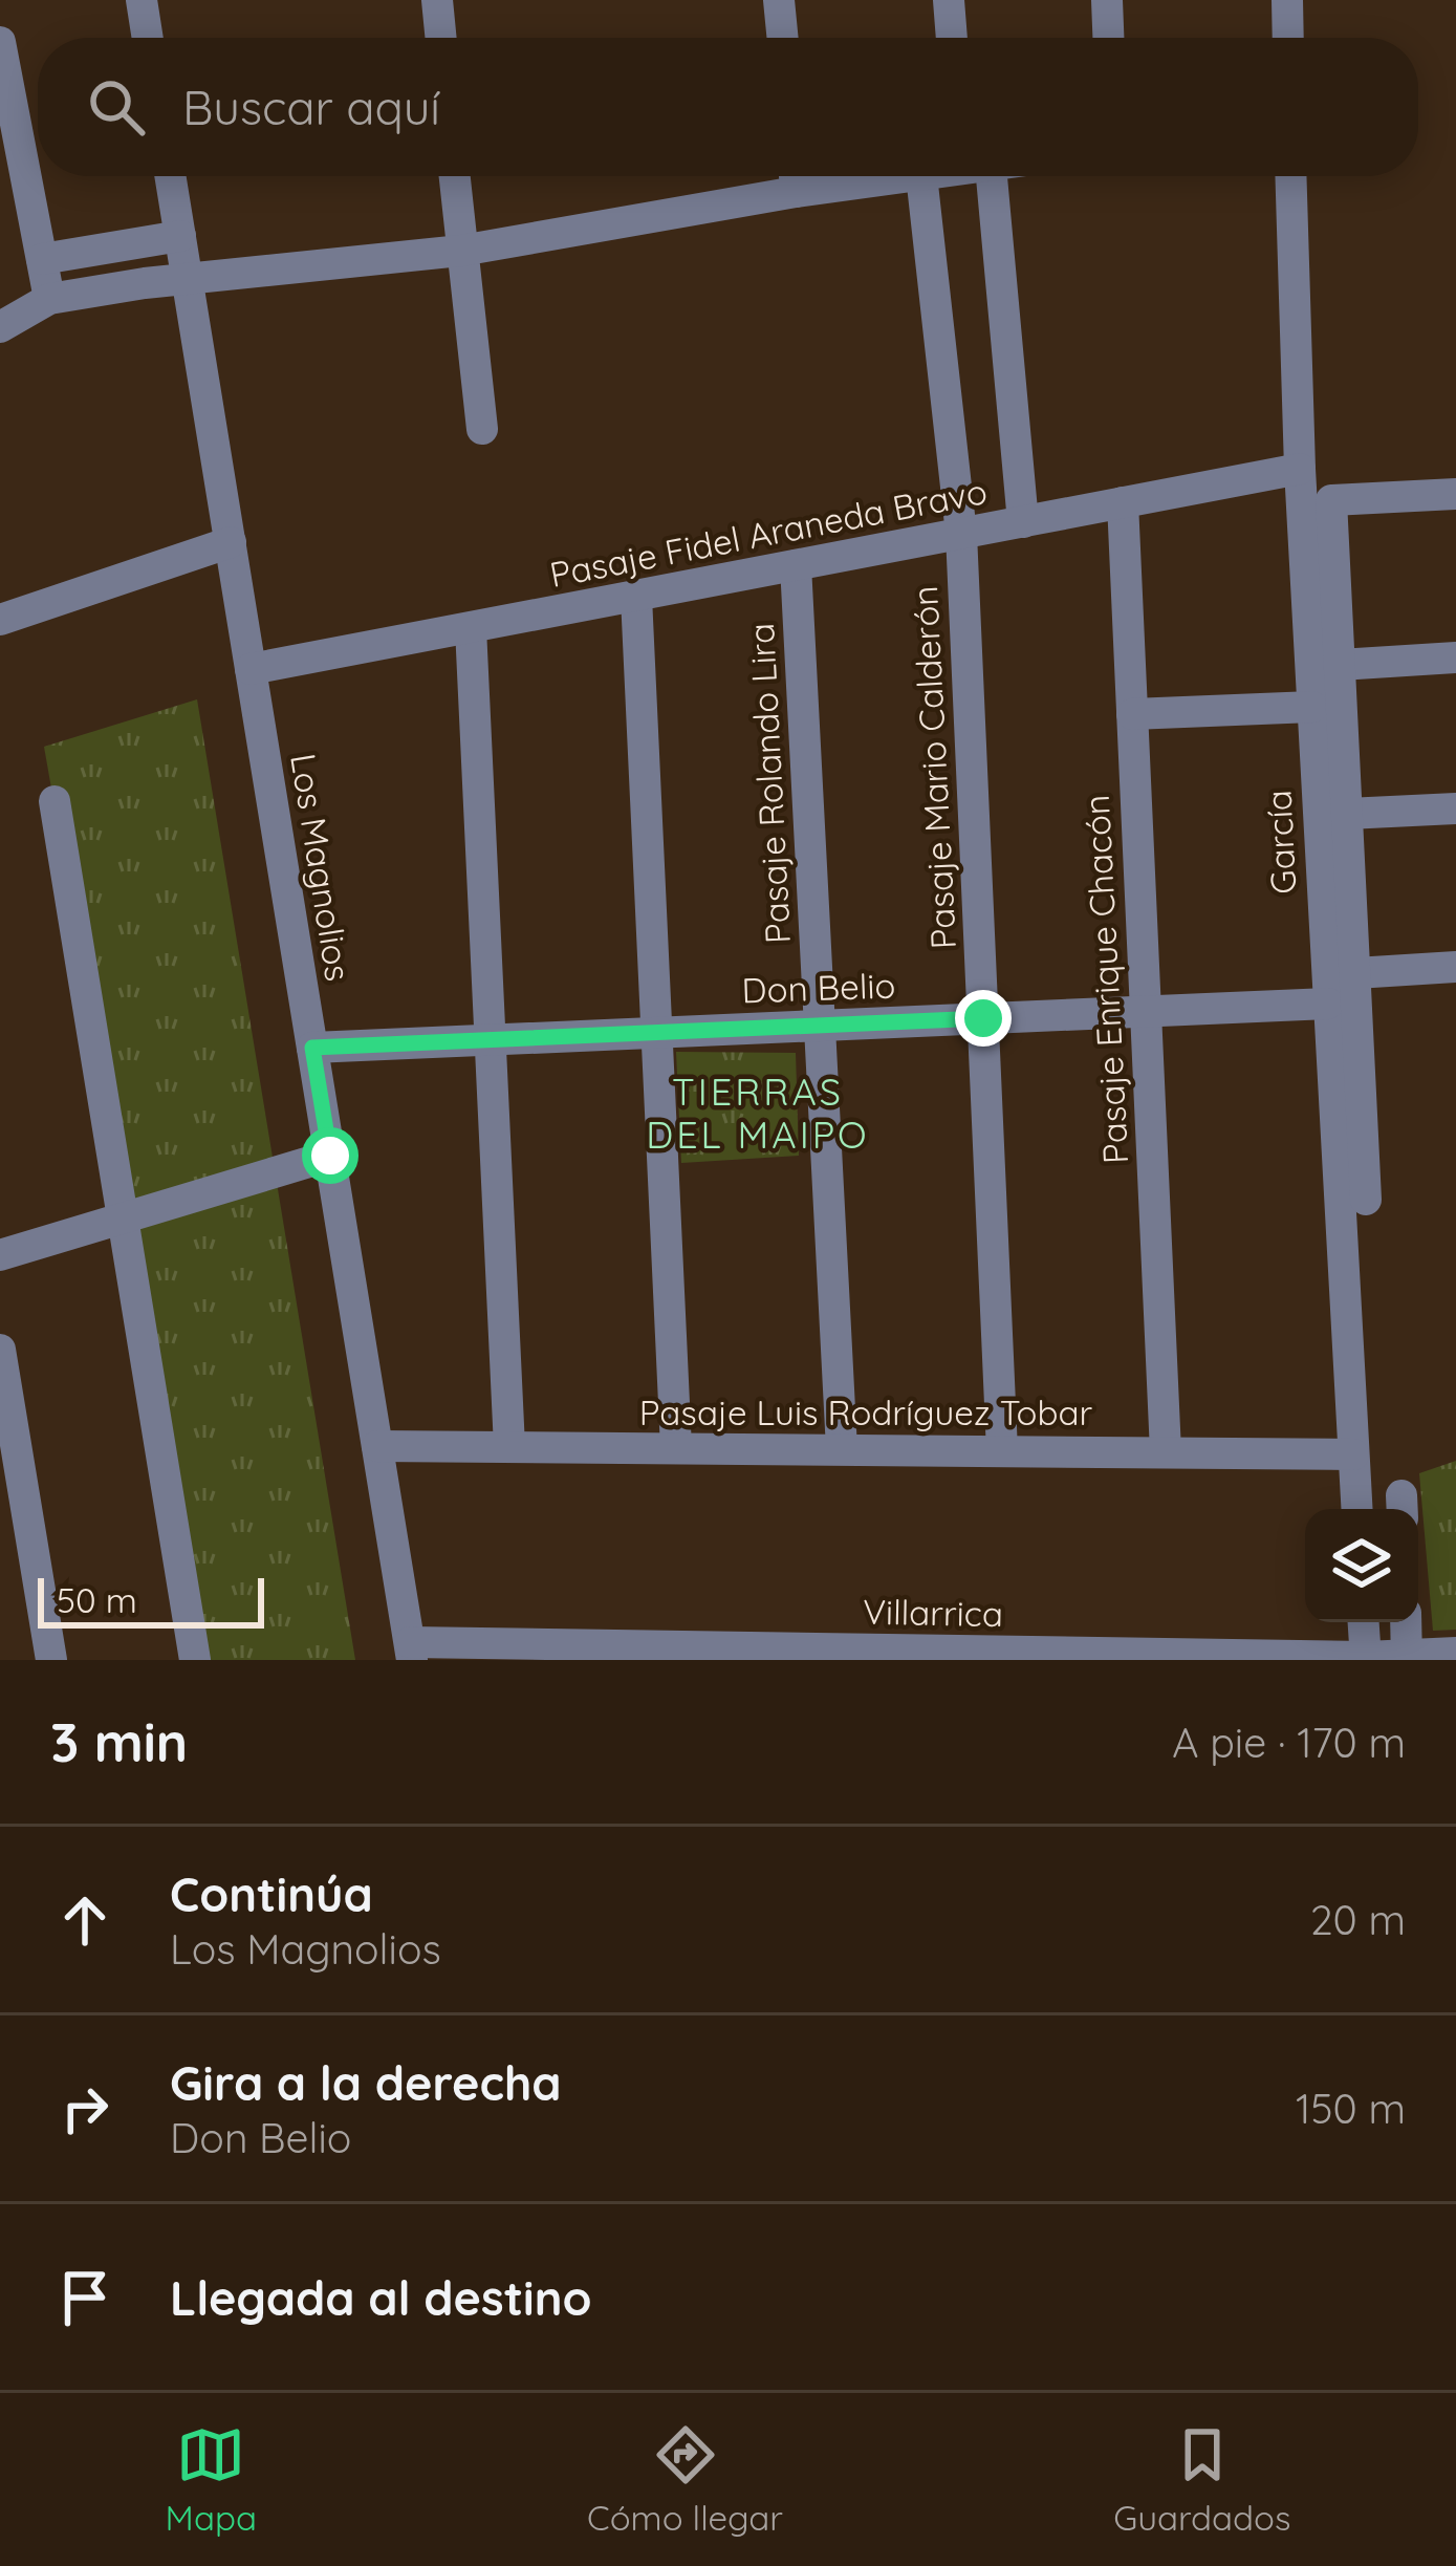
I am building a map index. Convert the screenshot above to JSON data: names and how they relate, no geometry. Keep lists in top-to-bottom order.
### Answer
{
  "streets": {
    "street": [
      "Pasaje Fidel Araneda Bravo",
      "Pasaje Mario Calderón",
      "Pasaje Rolando Lira",
      "García",
      "Los Magnolios",
      "Pasaje Enrique Chacón",
      "Don Belio",
      "Pasaje Luis Rodríguez Tobar",
      "Villarrica"
    ]
  },
  "crossings": [
    ["Pasaje Fidel Araneda Bravo", "Pasaje Mario Calderón"],
    ["Pasaje Fidel Araneda Bravo", "Pasaje Rolando Lira"],
    ["Pasaje Fidel Araneda Bravo", "García"],
    ["Pasaje Fidel Araneda Bravo", "Los Magnolios"],
    ["Pasaje Fidel Araneda Bravo", "Pasaje Enrique Chacón"],
    ["Pasaje Mario Calderón", "Don Belio"],
    ["Pasaje Mario Calderón", "Pasaje Luis Rodríguez Tobar"],
    ["Pasaje Rolando Lira", "Don Belio"],
    ["Pasaje Rolando Lira", "Pasaje Luis Rodríguez Tobar"],
    ["García", "Don Belio"],
    ["García", "Pasaje Luis Rodríguez Tobar"],
    ["Los Magnolios", "Don Belio"],
    ["Los Magnolios", "Pasaje Luis Rodríguez Tobar"],
    ["Los Magnolios", "Villarrica"],
    ["Pasaje Enrique Chacón", "Don Belio"],
    ["Pasaje Enrique Chacón", "Pasaje Luis Rodríguez Tobar"]
  ],
  "districts": ["TIERRAS DEL MAIPO"],
  "scale_bar": "50 m",
  "page": {
    "search": "Buscar aquí",
    "scale": "50 m",
    "heading": ["3 min", "A pie · 170 m"],
    "list": [
      ["Continúa", "Los Magnolios", "20 m"],
      ["Gira a la derecha", "Don Belio", "150 m"],
      "Llegada al destino"
    ],
    "nav": ["Mapa", "Cómo llegar", "Guardados"]
  }
}
